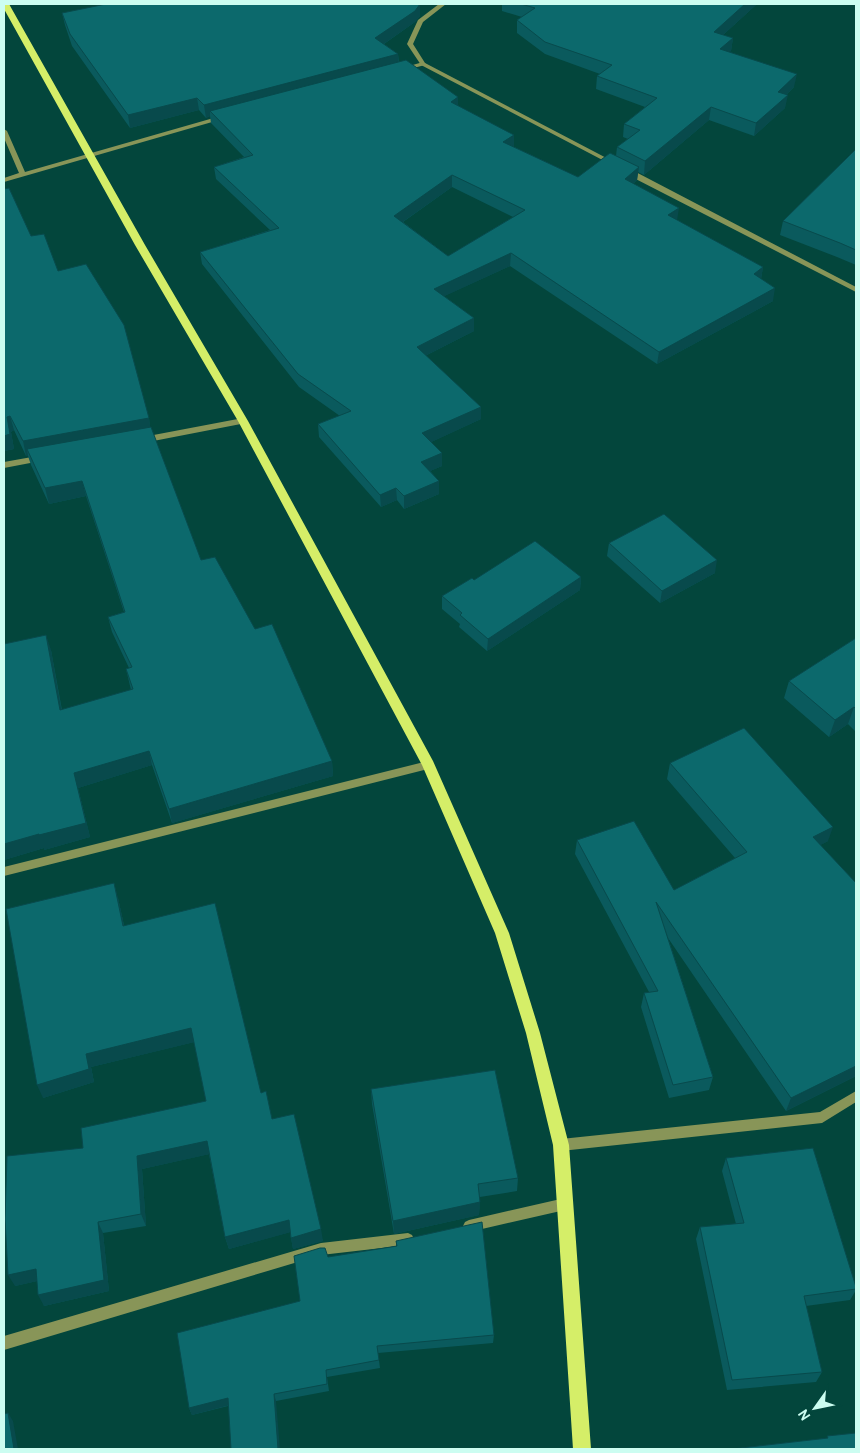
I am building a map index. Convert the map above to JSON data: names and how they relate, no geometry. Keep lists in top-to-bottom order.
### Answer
{
  "north": "bottom left"
}
